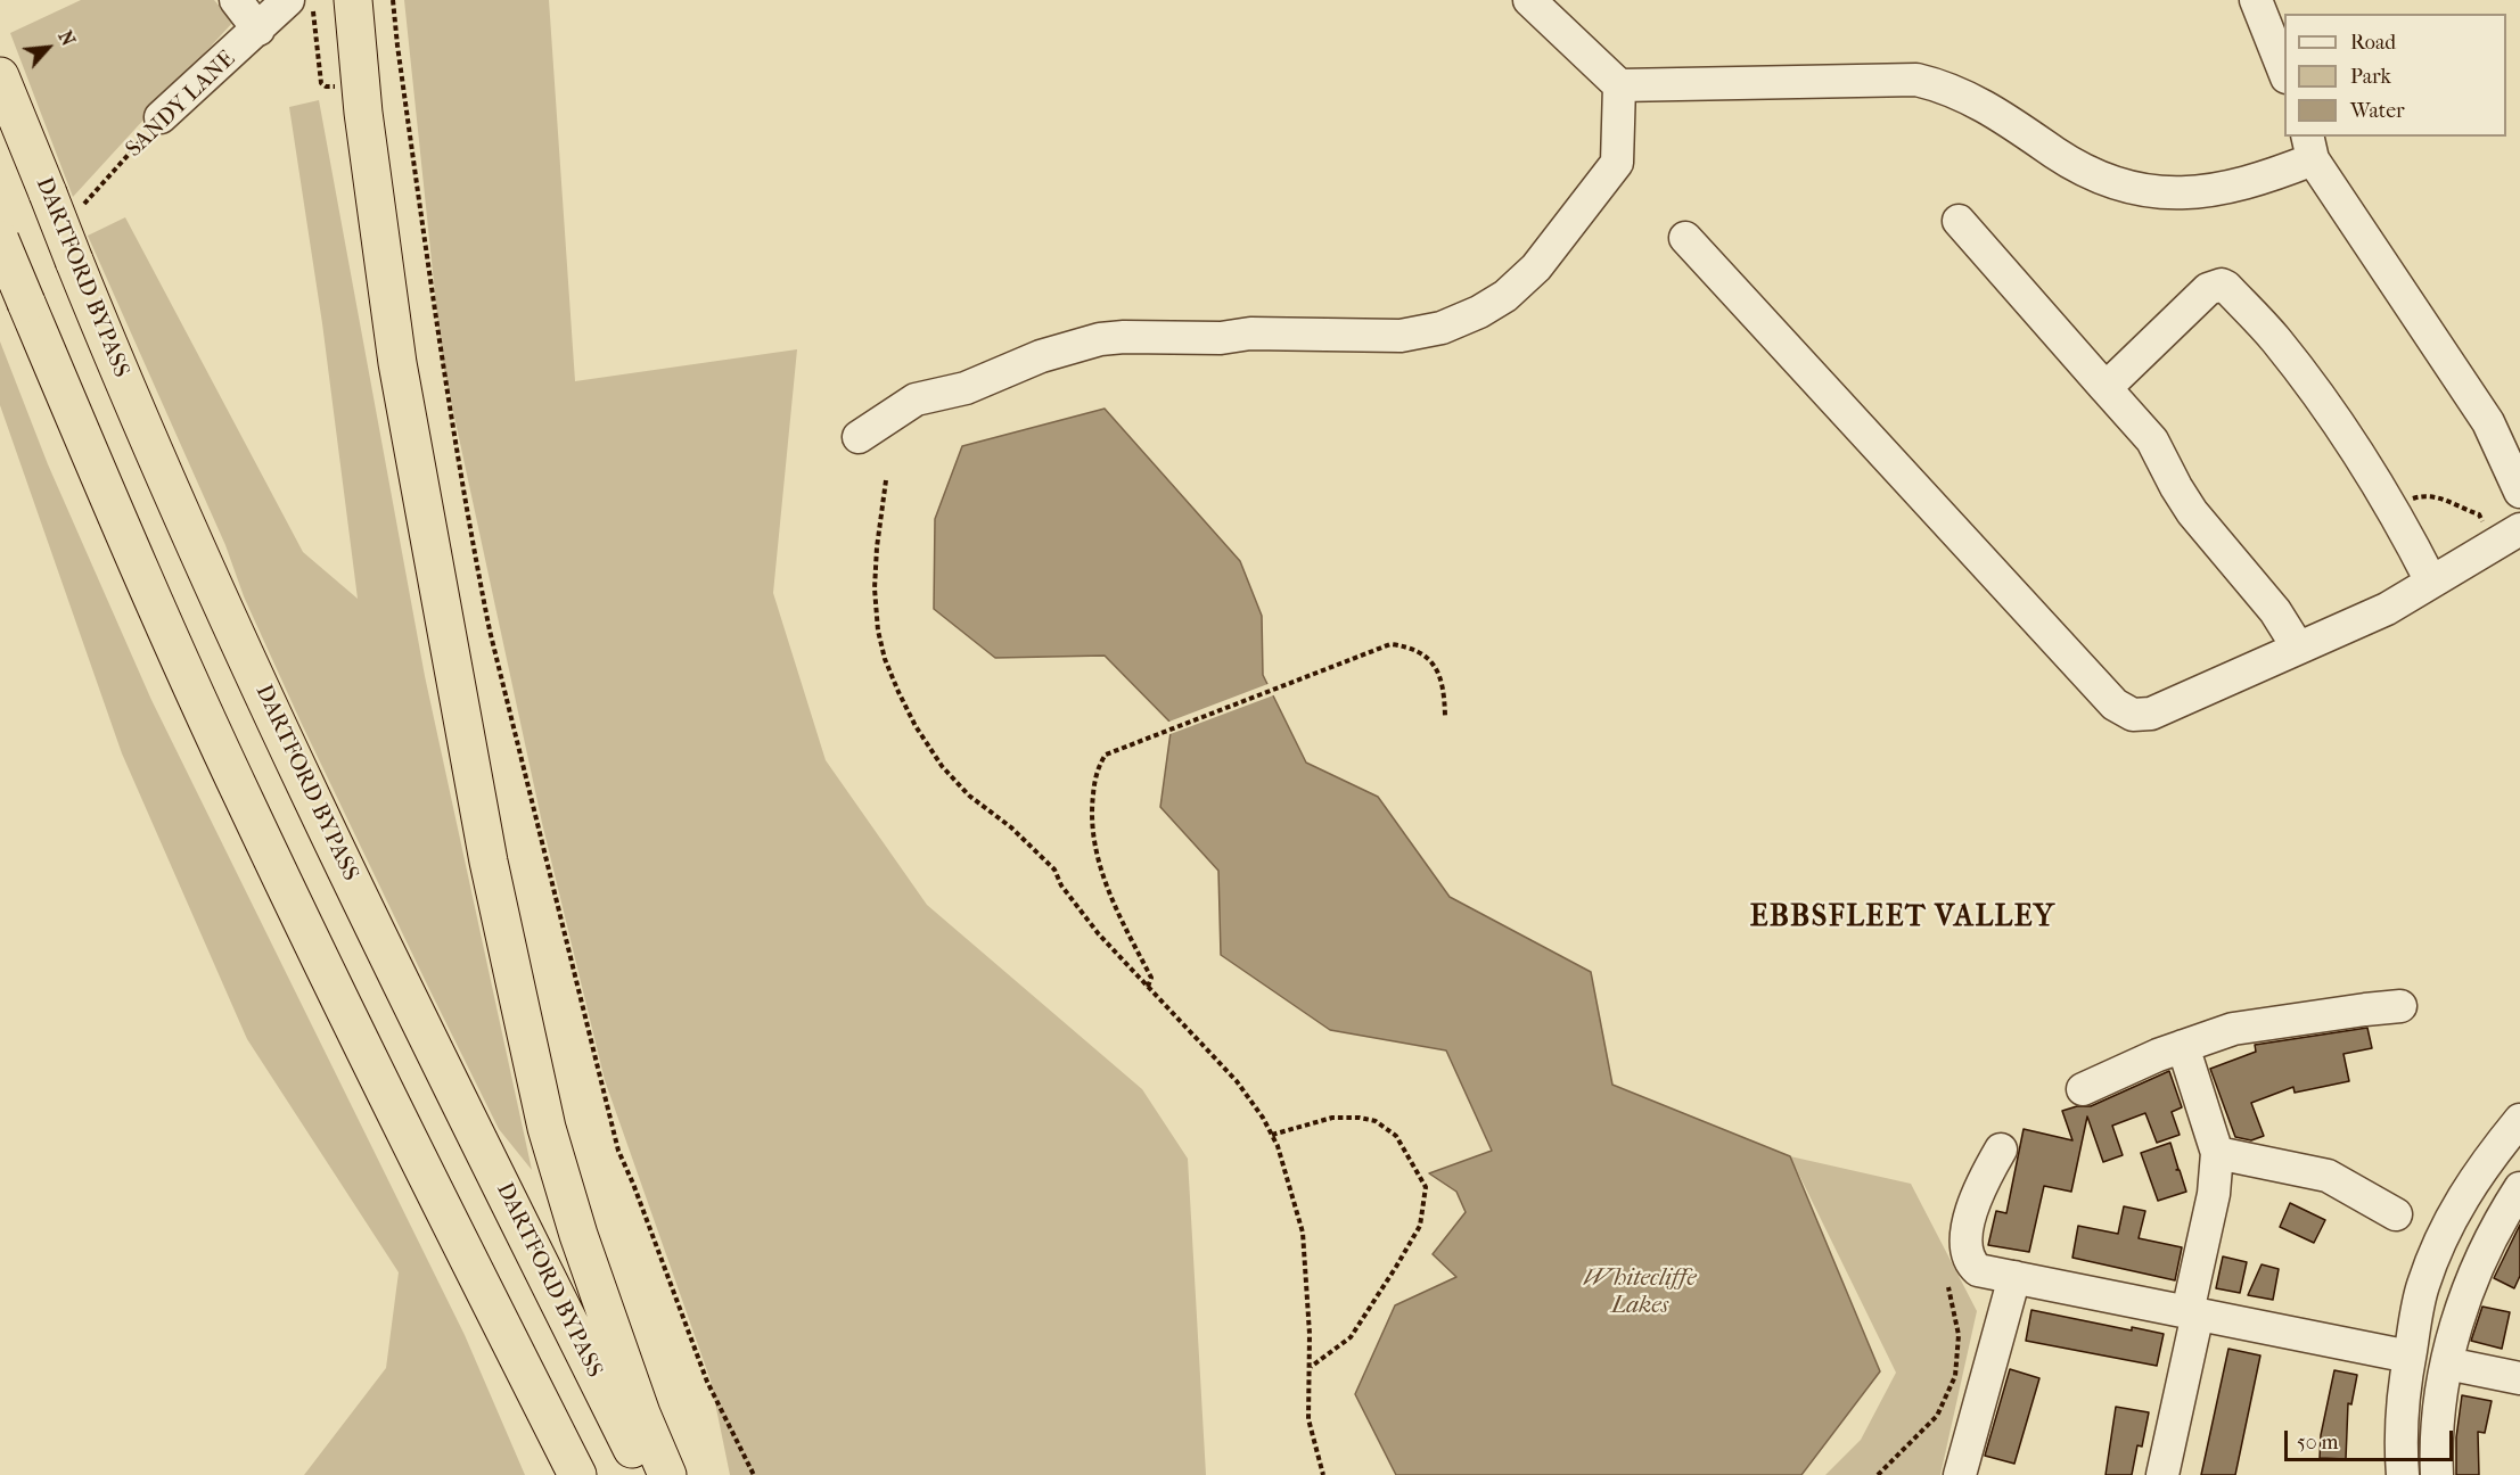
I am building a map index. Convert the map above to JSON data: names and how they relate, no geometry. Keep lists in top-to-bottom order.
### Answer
{
  "streets": {
    "highway": ["DARTFORD BYPASS"],
    "street": ["SANDY LANE"]
  },
  "crossings": [
    ["SANDY LANE", "DARTFORD BYPASS"]
  ],
  "districts": ["EBBSFLEET VALLEY"],
  "water": ["Whitecliffe Lakes"],
  "legend": ["Road", "Park", "Water"],
  "scale_bar": "50 m",
  "north": "top right"
}
